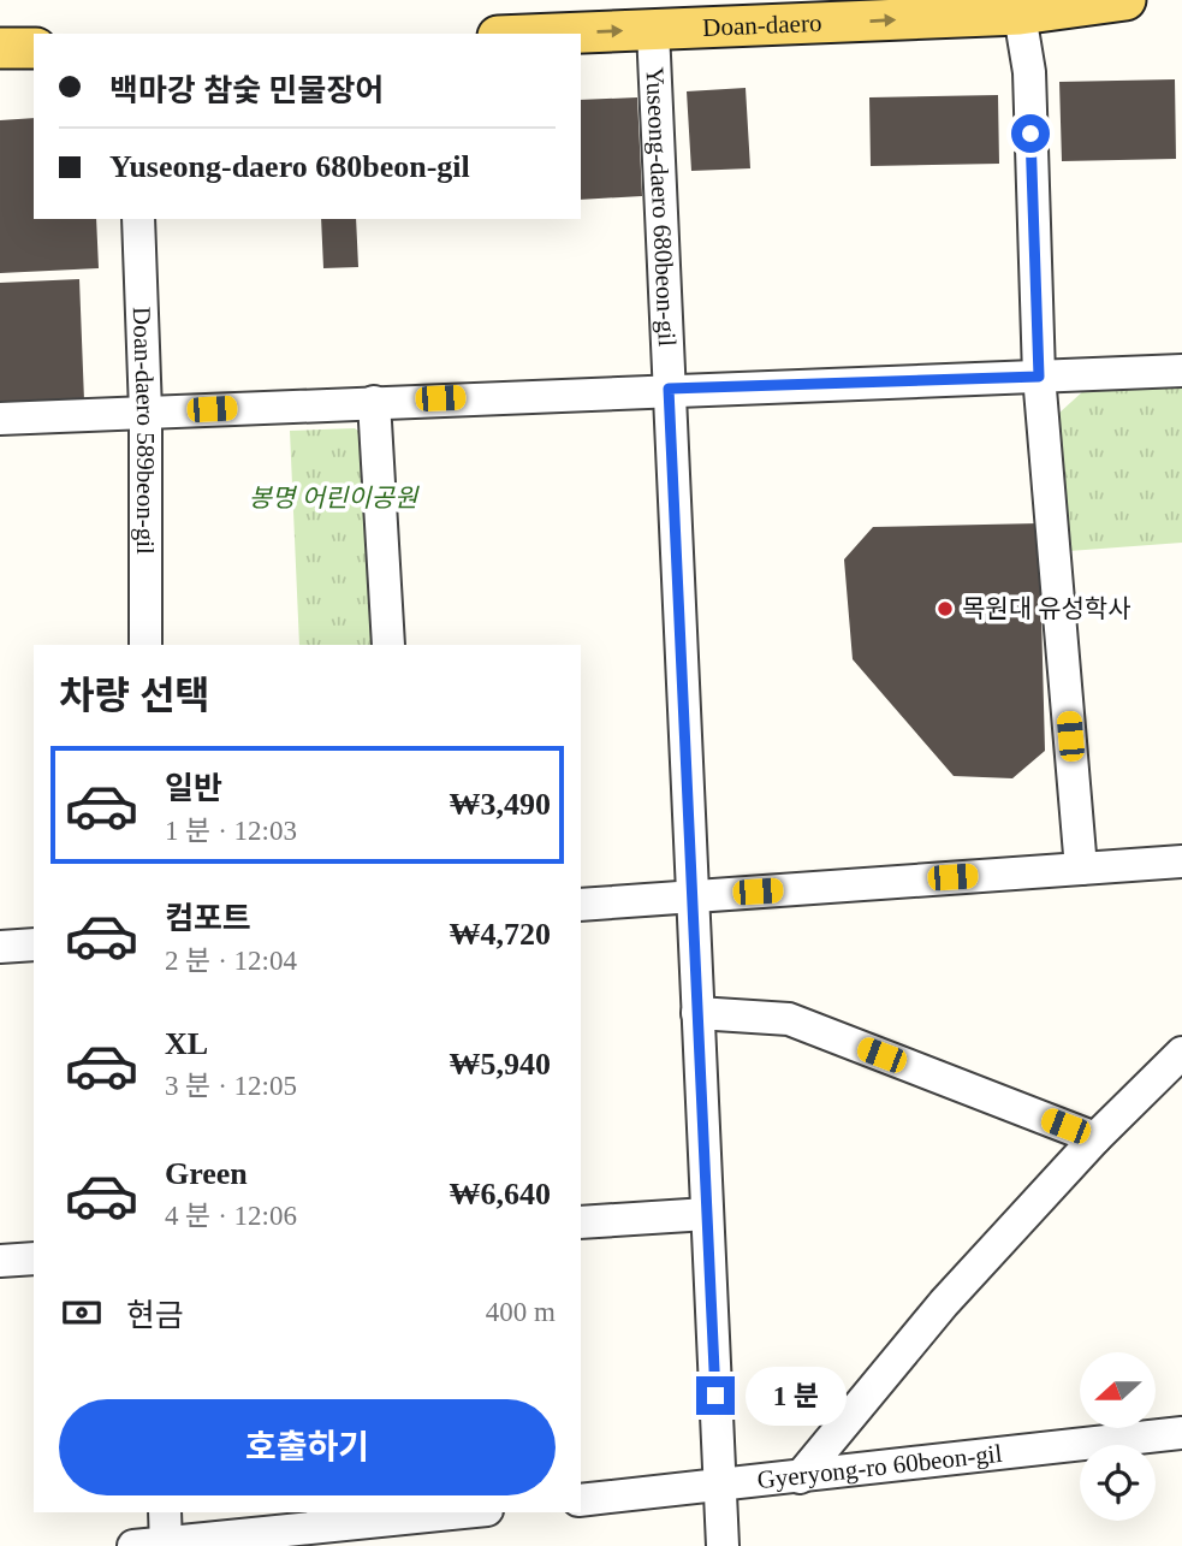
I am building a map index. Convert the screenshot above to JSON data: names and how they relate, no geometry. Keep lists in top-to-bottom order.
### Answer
{
  "streets": {
    "main road": ["Doan-daero"],
    "street": ["Yuseong-daero 680beon-gil", "Doan-daero 589beon-gil", "Gyeryong-ro 60beon-gil"]
  },
  "crossings": [
    ["Doan-daero", "Yuseong-daero 680beon-gil"],
    ["Yuseong-daero 680beon-gil", "Gyeryong-ro 60beon-gil"]
  ],
  "one_way": ["Doan-daero"],
  "parks": ["봉명 어린이공원"],
  "places": ["목원대 유성학사"],
  "north": "left",
  "page": {
    "banner": ["백마강 참숯 민물장어", "Yuseong-daero 680beon-gil"],
    "heading": "차량 선택",
    "list": [
      {
        "name": "일반",
        "note": "1 분 · 12:03",
        "value": "₩3,490"
      },
      {
        "name": "컴포트",
        "note": "2 분 · 12:04",
        "value": "₩4,720"
      },
      {
        "name": "XL",
        "note": "3 분 · 12:05",
        "value": "₩5,940"
      },
      {
        "name": "Green",
        "note": "4 분 · 12:06",
        "value": "₩6,640"
      }
    ],
    "pay": ["현금", "400 m"],
    "bubble": "1 분",
    "buttons": "호출하기"
  }
}
